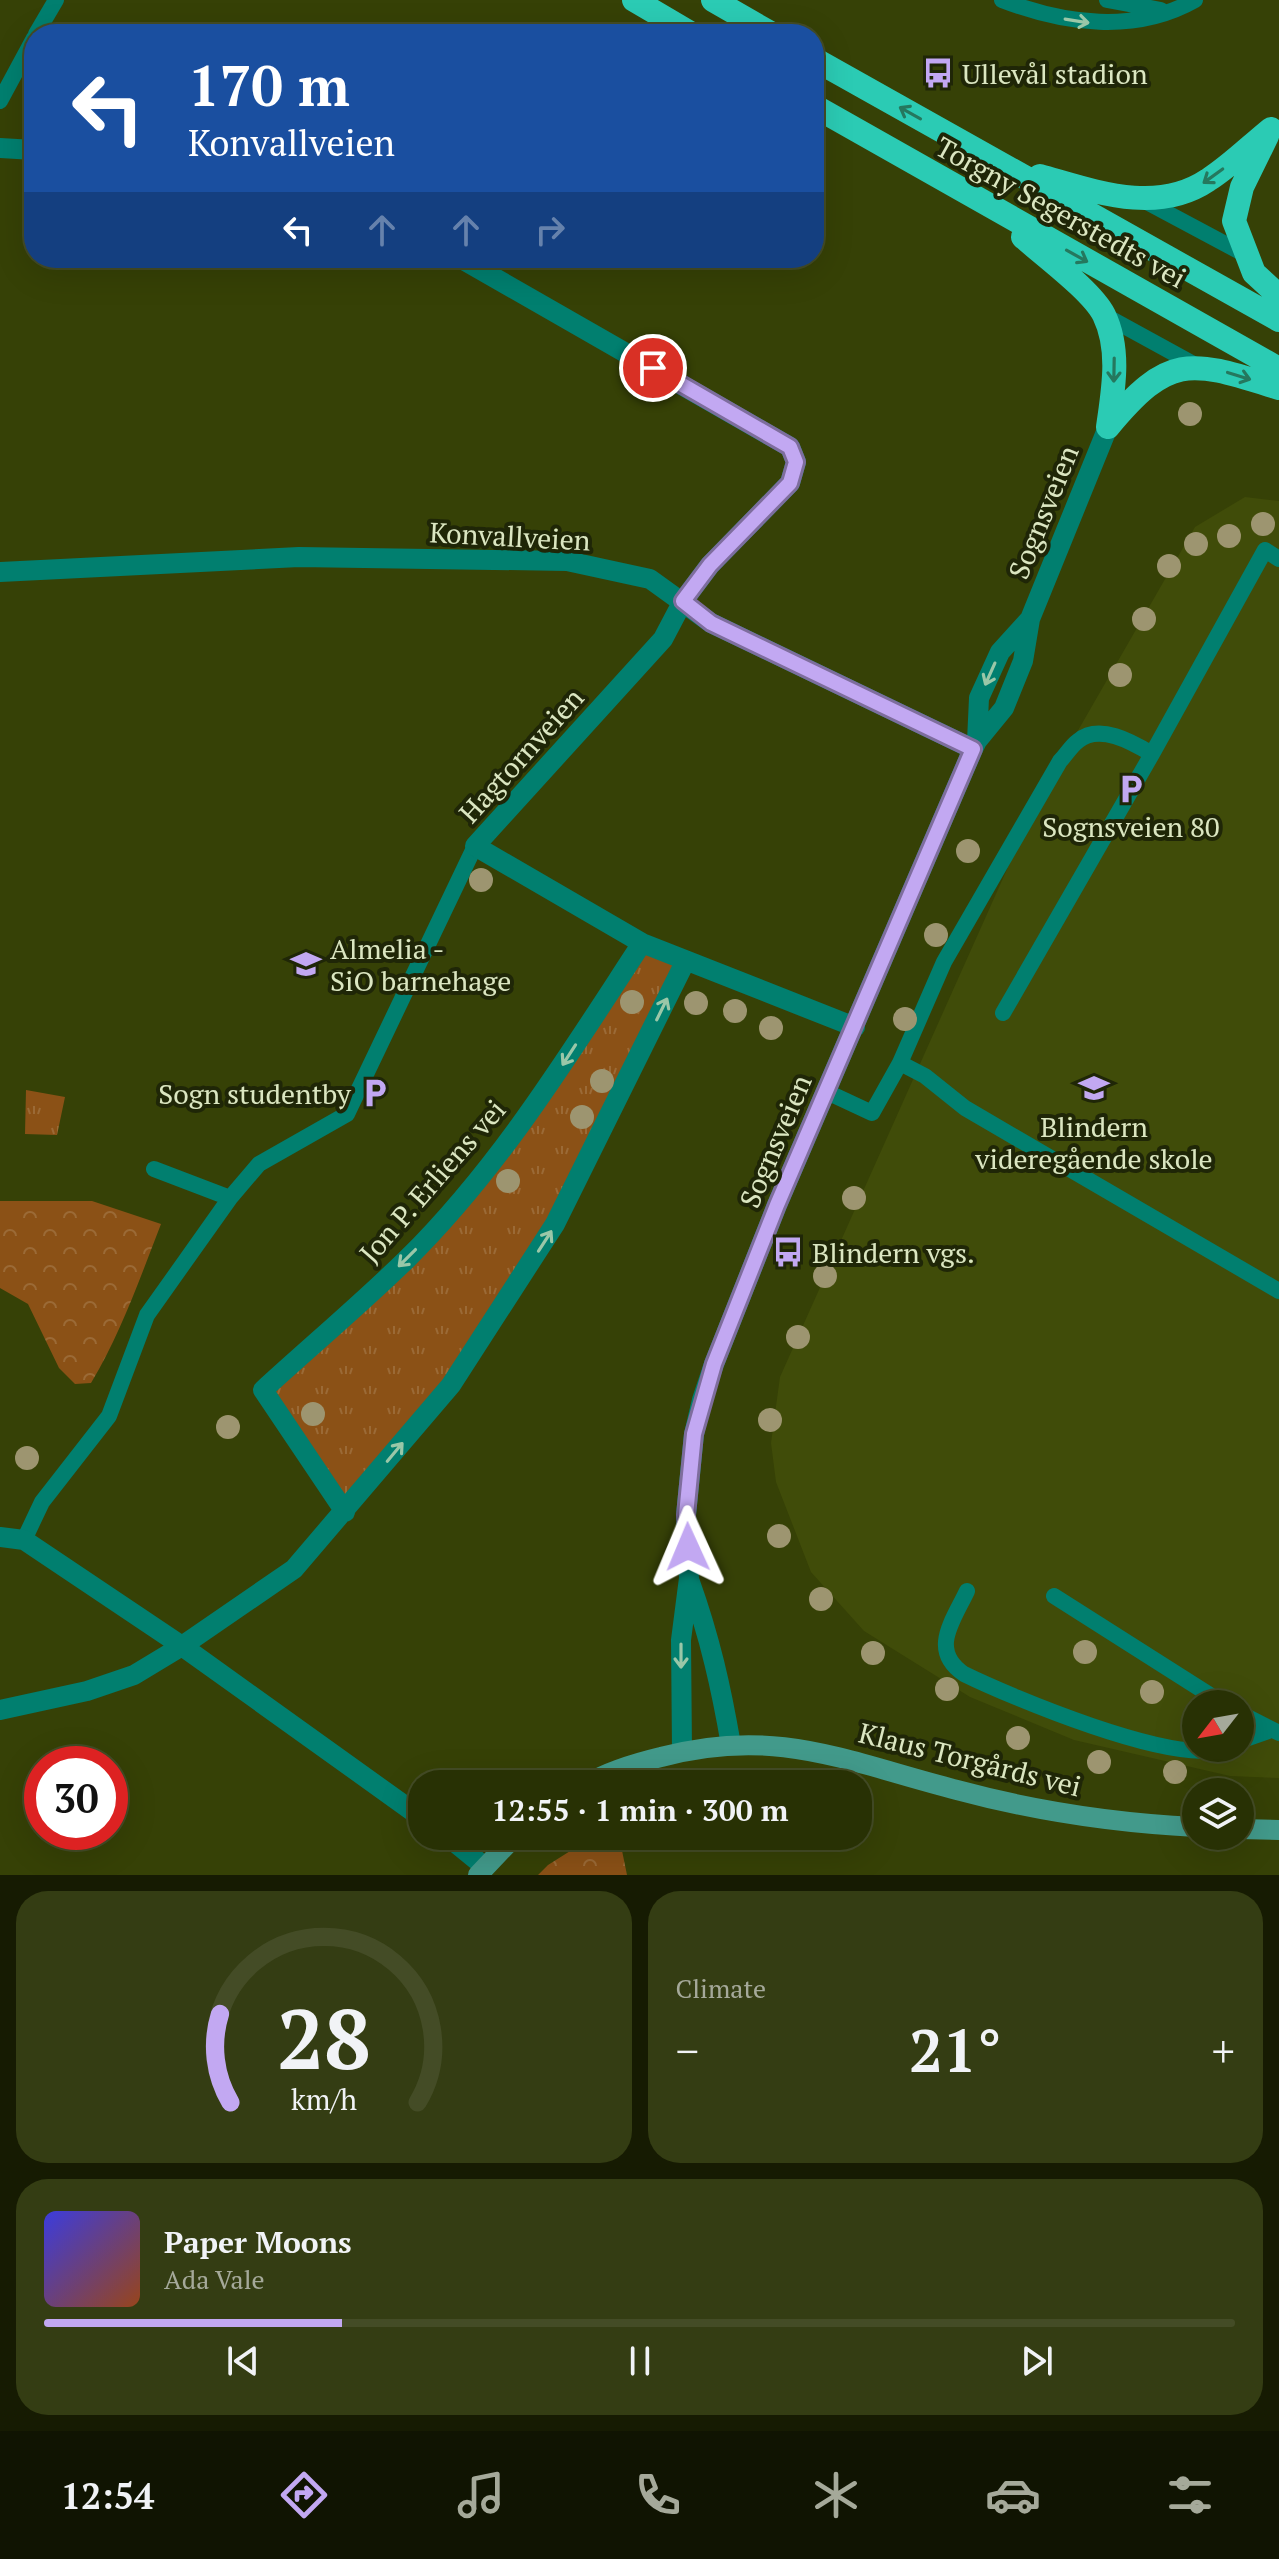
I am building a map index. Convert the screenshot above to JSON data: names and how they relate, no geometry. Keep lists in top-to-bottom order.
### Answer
{
  "streets": {
    "highway": ["Torgny Segerstedts vei"],
    "main road": ["Klaus Torgårds vei"],
    "street": [
      "Sognsveien",
      "Konvallveien",
      "Hagtornveien",
      "Jon P. Erliens vei"
    ]
  },
  "crossings": [
    ["Sognsveien", "Konvallveien"],
    ["Sognsveien", "Hagtornveien"],
    ["Sognsveien", "Klaus Torgårds vei"],
    ["Konvallveien", "Hagtornveien"],
    ["Hagtornveien", "Jon P. Erliens vei"]
  ],
  "places": {
    "bus stop": ["Ullevål stadion", "Blindern vgs."],
    "parking": ["Sognsveien 80", "Sogn studentby"],
    "school or university": ["Almelia - SiO barnehage", "Blindern videregående skole"]
  },
  "north": "bottom left",
  "page": {
    "turn": ["170 m", "Konvallveien"],
    "limit": "30",
    "trip": "12:55 · 1 min · 300 m",
    "tile": "Climate",
    "heat": ["−", "21°", "+"],
    "song": ["Paper Moons", "Ada Vale"],
    "tabs": "12:54",
    "gauge": ["28", "km/h"]
  }
}
